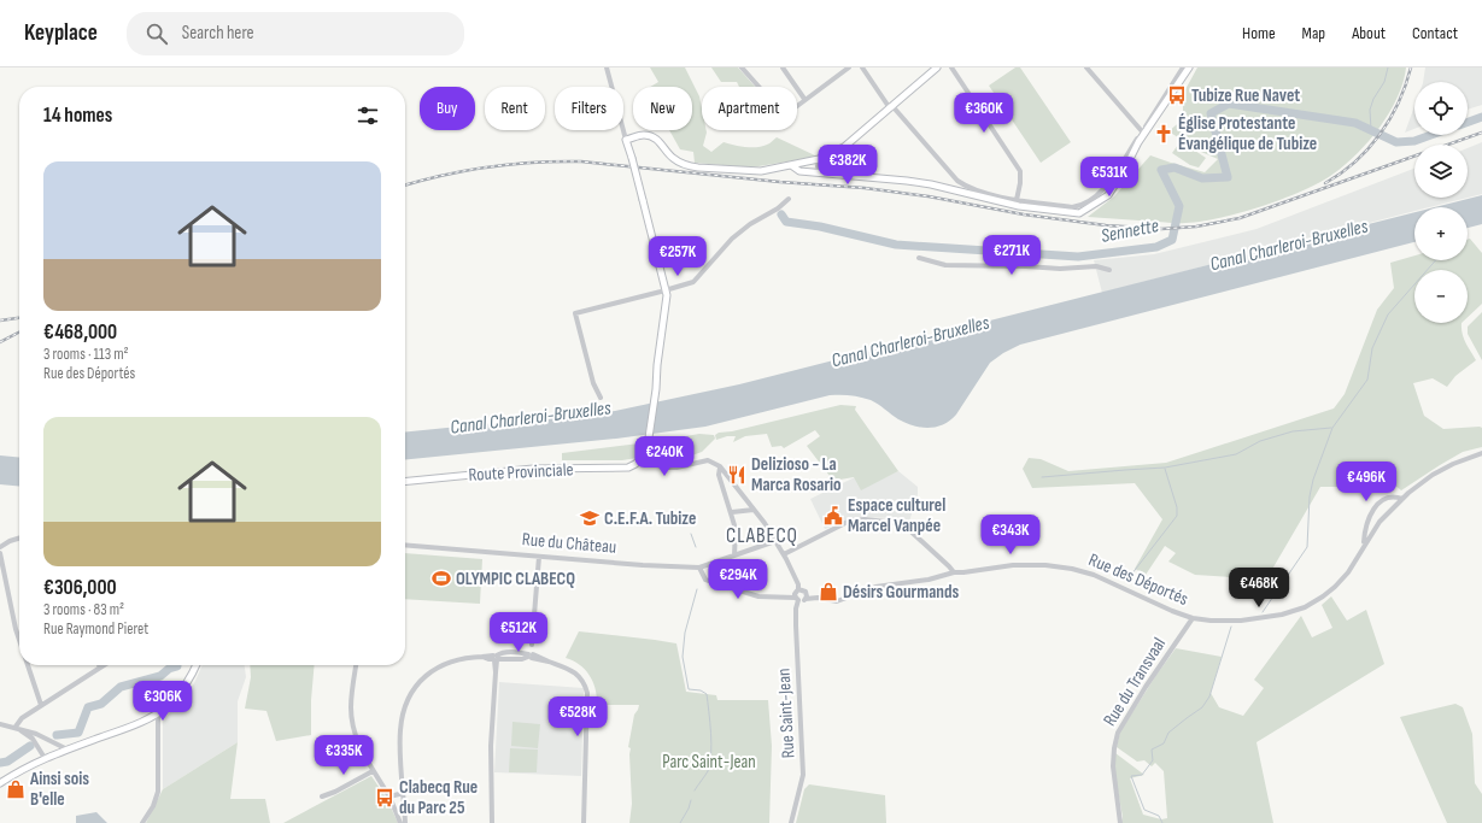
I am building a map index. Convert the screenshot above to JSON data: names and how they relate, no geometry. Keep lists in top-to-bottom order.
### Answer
{
  "streets": {
    "main road": ["Route Provinciale"],
    "street": [
      "Rue du Château",
      "Rue des Déportés",
      "Rue du Transvaal",
      "Rue Saint-Jean"
    ]
  },
  "crossings": [
    ["Rue des Déportés", "Rue du Transvaal"],
    ["Rue des Déportés", "Rue Saint-Jean"]
  ],
  "districts": ["CLABECQ"],
  "water": ["Sennette", "Canal Charleroi-Bruxelles"],
  "parks": ["Parc Saint-Jean"],
  "places": {
    "bus stop": ["Tubize Rue Navet", "Clabecq Rue du Parc 25"],
    "church": ["Église Protestante Évangélique de Tubize"],
    "restaurant": ["Delizioso - La Marca Rosario"],
    "public building": ["Espace culturel Marcel Vanpée"],
    "school or university": ["C.E.F.A. Tubize"],
    "sports": ["OLYMPIC CLABECQ"],
    "shop": ["Désirs Gourmands", "Ainsi sois B'elle"]
  },
  "page": {
    "header": "Keyplace",
    "search": "Search here",
    "nav": [
      "Home",
      "Map",
      "About",
      "Contact"
    ],
    "map_buttons": ["+", "−"],
    "chip": [
      "Buy",
      "Rent",
      "Filters",
      "New",
      "Apartment"
    ],
    "heading": "14 homes",
    "price": [
      "€360K",
      "€382K",
      "€531K",
      "€271K",
      "€257K",
      "€240K",
      "€496K",
      "€343K",
      "€294K",
      "€468K",
      "€512K",
      "€306K",
      "€528K",
      "€335K"
    ],
    "list": [
      {
        "name": "€468,000",
        "note": "3 rooms · 113 m² · Rue des Déportés"
      },
      {
        "name": "€306,000",
        "note": "3 rooms · 83 m² · Rue Raymond Pieret"
      }
    ]
  }
}
